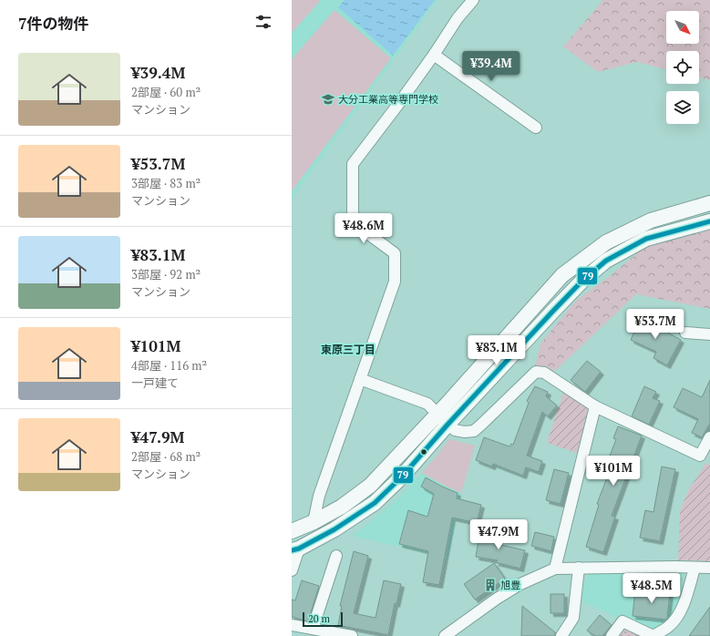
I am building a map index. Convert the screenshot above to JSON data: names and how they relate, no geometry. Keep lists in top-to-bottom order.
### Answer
{
  "districts": ["東原三丁目"],
  "places": {
    "school or university": ["大分工業高等専門学校"],
    "building": ["旭豊"]
  },
  "lines": ["transit line 79"],
  "scale_bar": "20 m",
  "north": "bottom right",
  "page": {
    "heading": "7件の物件",
    "list": [
      {
        "name": "¥39.4M",
        "note": "2部屋 · 60 m² · マンション"
      },
      {
        "name": "¥53.7M",
        "note": "3部屋 · 83 m² · マンション"
      },
      {
        "name": "¥83.1M",
        "note": "3部屋 · 92 m² · マンション"
      },
      {
        "name": "¥101M",
        "note": "4部屋 · 116 m² · 一戸建て"
      },
      {
        "name": "¥47.9M",
        "note": "2部屋 · 68 m² · マンション"
      }
    ],
    "price": [
      "¥39.4M",
      "¥48.6M",
      "¥53.7M",
      "¥83.1M",
      "¥101M",
      "¥47.9M",
      "¥48.5M"
    ],
    "scale": "20 m"
  }
}
